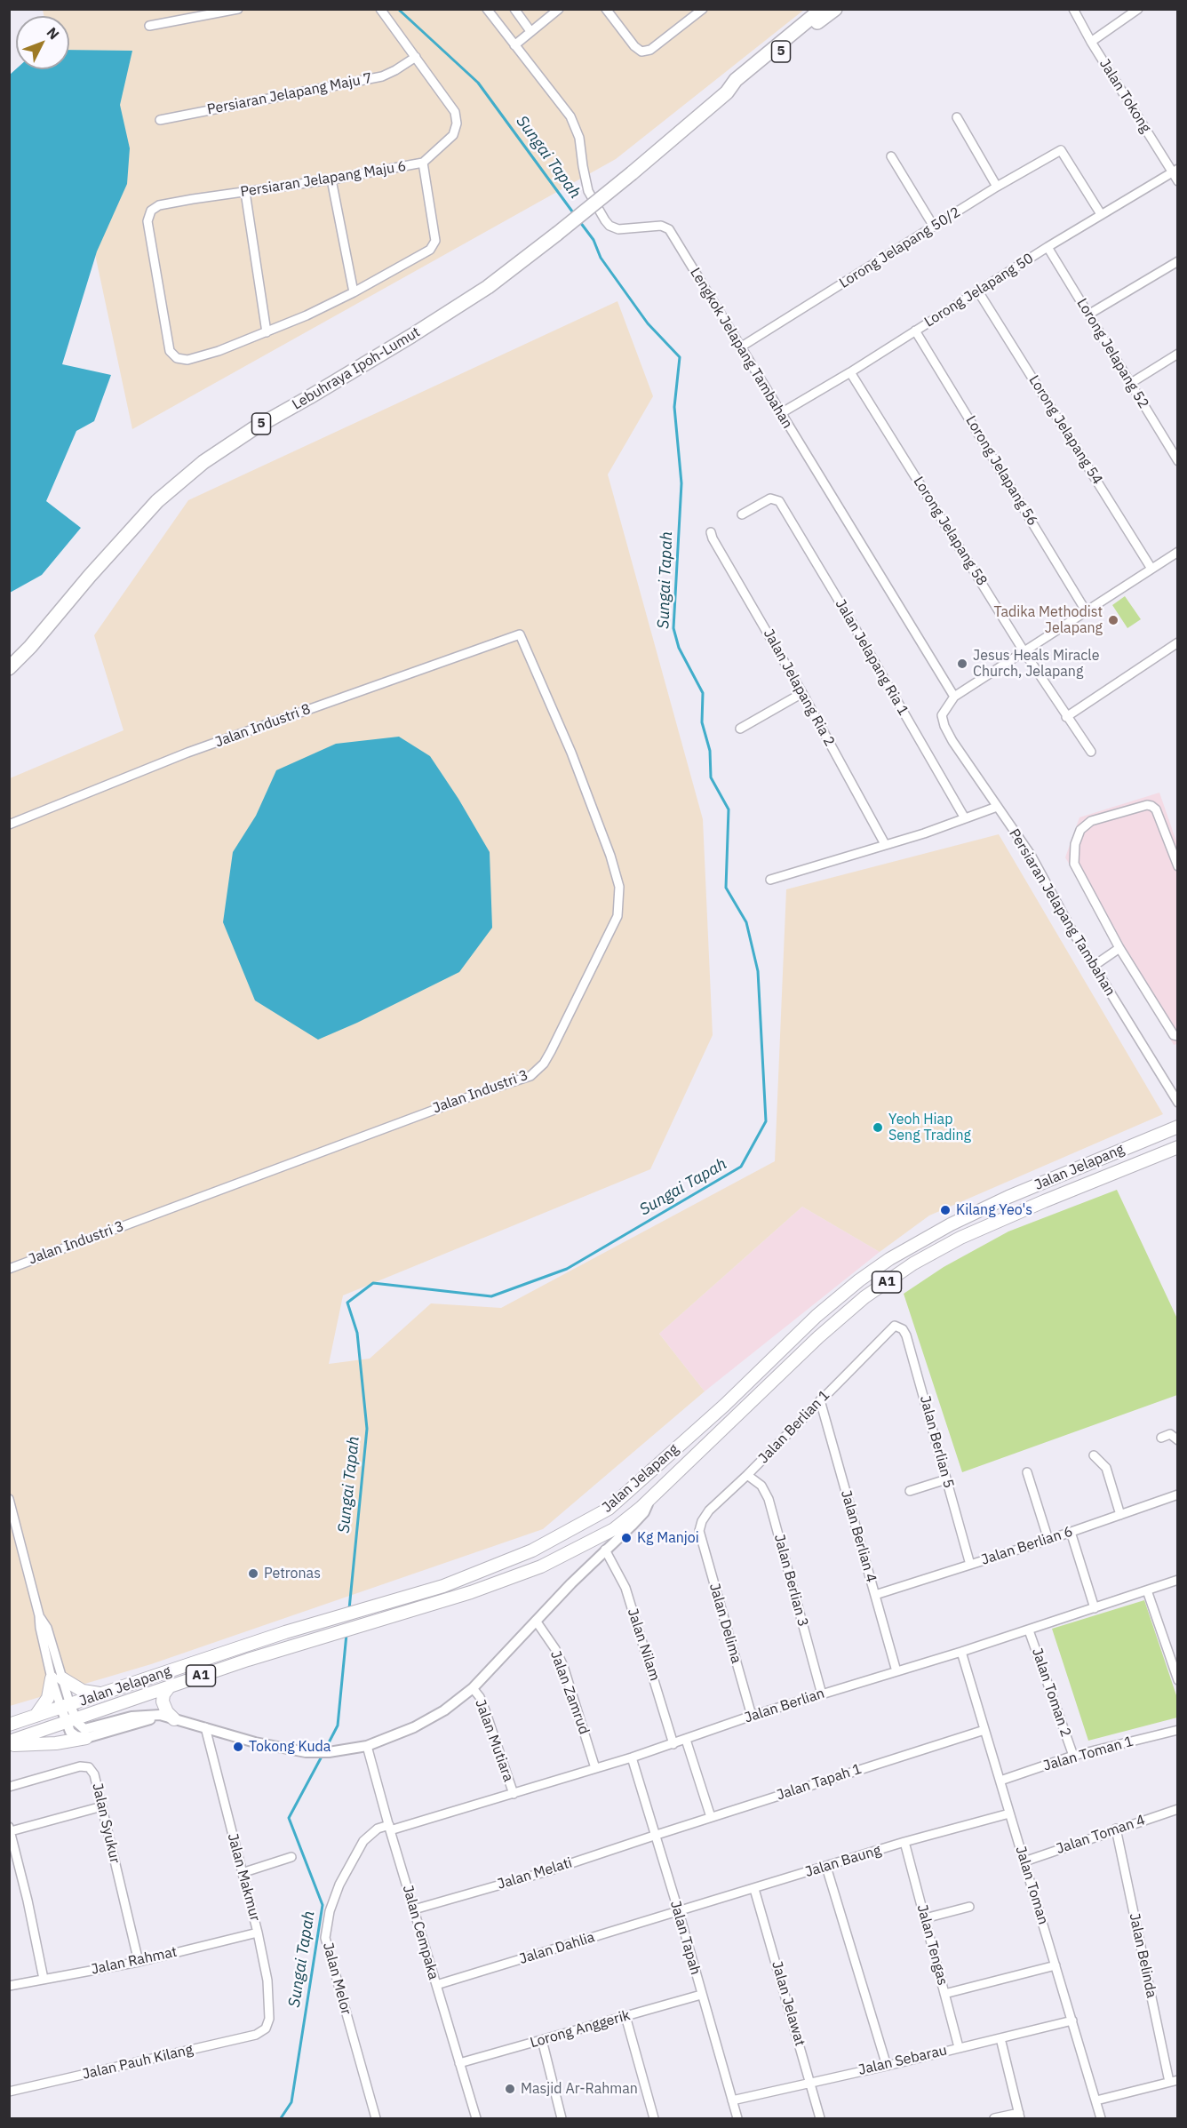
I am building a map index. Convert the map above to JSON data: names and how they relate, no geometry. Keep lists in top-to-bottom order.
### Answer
{
  "streets": {
    "highway": ["5", "Lebuhraya Ipoh-Lumut"],
    "main road": ["Jalan Jelapang", "A1"],
    "street": [
      "Persiaran Jelapang Maju 7",
      "Jalan Tokong",
      "Persiaran Jelapang Maju 6",
      "Lorong Jelapang 50/2",
      "Lorong Jelapang 50",
      "Lengkok Jelapang Tambahan",
      "Lorong Jelapang 52",
      "Lorong Jelapang 54",
      "Lorong Jelapang 56",
      "Lorong Jelapang 58",
      "Jalan Jelapang Ria 1",
      "Jalan Jelapang Ria 2",
      "Jalan Industri 8",
      "Persiaran Jelapang Tambahan",
      "Jalan Industri 3",
      "Jalan Berlian 1",
      "Jalan Berlian 5",
      "Jalan Berlian 4",
      "Jalan Berlian 6",
      "Jalan Berlian 3",
      "Jalan Delima",
      "Jalan Nilam",
      "Jalan Zamrud",
      "Jalan Toman 2",
      "Jalan Berlian",
      "Jalan Mutiara",
      "Jalan Toman 1",
      "Jalan Tapah 1",
      "Jalan Syukur",
      "Jalan Toman 4",
      "Jalan Baung",
      "Jalan Melati",
      "Jalan Makmur",
      "Jalan Toman",
      "Jalan Cempaka",
      "Jalan Tapah",
      "Jalan Tengas",
      "Jalan Dahlia",
      "Jalan Belinda",
      "Jalan Rahmat",
      "Jalan Melor",
      "Jalan Jelawat",
      "Lorong Anggerik",
      "Jalan Sebarau",
      "Jalan Pauh Kilang"
    ]
  },
  "crossings": [
    ["Persiaran Jelapang Maju 7", "Persiaran Jelapang Maju 6"],
    ["Jalan Tokong", "Lorong Jelapang 50"],
    ["Lorong Jelapang 50/2", "Lorong Jelapang 50"],
    ["Lorong Jelapang 50/2", "Lengkok Jelapang Tambahan"],
    ["Lorong Jelapang 50", "Lengkok Jelapang Tambahan"],
    ["Lorong Jelapang 50", "Lorong Jelapang 52"],
    ["Lorong Jelapang 50", "Lorong Jelapang 54"],
    ["Lorong Jelapang 50", "Lorong Jelapang 56"],
    ["Lorong Jelapang 50", "Lorong Jelapang 58"],
    ["Lengkok Jelapang Tambahan", "Persiaran Jelapang Tambahan"],
    ["Jalan Industri 8", "Jalan Industri 3"],
    ["Jalan Berlian 1", "Jalan Berlian 5"],
    ["Jalan Berlian 1", "Jalan Berlian 4"],
    ["Jalan Berlian 1", "Jalan Berlian 3"],
    ["Jalan Berlian 1", "Jalan Delima"],
    ["Jalan Berlian 5", "Jalan Berlian 6"],
    ["Jalan Berlian 4", "Jalan Berlian 6"],
    ["Jalan Berlian 4", "Jalan Berlian"],
    ["Jalan Berlian 3", "Jalan Berlian"],
    ["Jalan Delima", "Jalan Berlian"],
    ["Jalan Nilam", "Jalan Berlian"],
    ["Jalan Zamrud", "Jalan Berlian"],
    ["Jalan Toman 2", "Jalan Berlian"],
    ["Jalan Toman 2", "Jalan Toman 1"],
    ["Jalan Berlian", "Jalan Mutiara"],
    ["Jalan Berlian", "Jalan Toman"],
    ["Jalan Berlian", "Jalan Cempaka"],
    ["Jalan Berlian", "Jalan Tapah"],
    ["Jalan Berlian", "Jalan Melor"],
    ["Jalan Toman 1", "Jalan Toman"],
    ["Jalan Tapah 1", "Jalan Melati"],
    ["Jalan Tapah 1", "Jalan Toman"],
    ["Jalan Tapah 1", "Jalan Tapah"],
    ["Jalan Syukur", "Jalan Rahmat"],
    ["Jalan Toman 4", "Jalan Toman"],
    ["Jalan Toman 4", "Jalan Belinda"],
    ["Jalan Baung", "Jalan Toman"],
    ["Jalan Baung", "Jalan Tapah"],
    ["Jalan Baung", "Jalan Tengas"],
    ["Jalan Baung", "Jalan Dahlia"],
    ["Jalan Baung", "Jalan Jelawat"],
    ["Jalan Melati", "Jalan Cempaka"],
    ["Jalan Melati", "Jalan Tapah"],
    ["Jalan Makmur", "Jalan Rahmat"],
    ["Jalan Makmur", "Jalan Pauh Kilang"],
    ["Jalan Toman", "Jalan Sebarau"],
    ["Jalan Cempaka", "Jalan Dahlia"],
    ["Jalan Cempaka", "Jalan Melor"],
    ["Jalan Cempaka", "Lorong Anggerik"],
    ["Jalan Tapah", "Jalan Dahlia"],
    ["Jalan Tapah", "Lorong Anggerik"],
    ["Jalan Tapah", "Jalan Sebarau"],
    ["Jalan Tengas", "Jalan Sebarau"],
    ["Jalan Jelawat", "Jalan Sebarau"]
  ],
  "water": ["Sungai Tapah"],
  "places": [
    "Tadika Methodist Jelapang",
    "Jesus Heals Miracle Church, Jelapang",
    "Yeoh Hiap Seng Trading",
    "Kilang Yeo's",
    "Kg Manjoi",
    "Petronas",
    "Tokong Kuda",
    "Masjid Ar-Rahman"
  ],
  "north": "top right"
}
